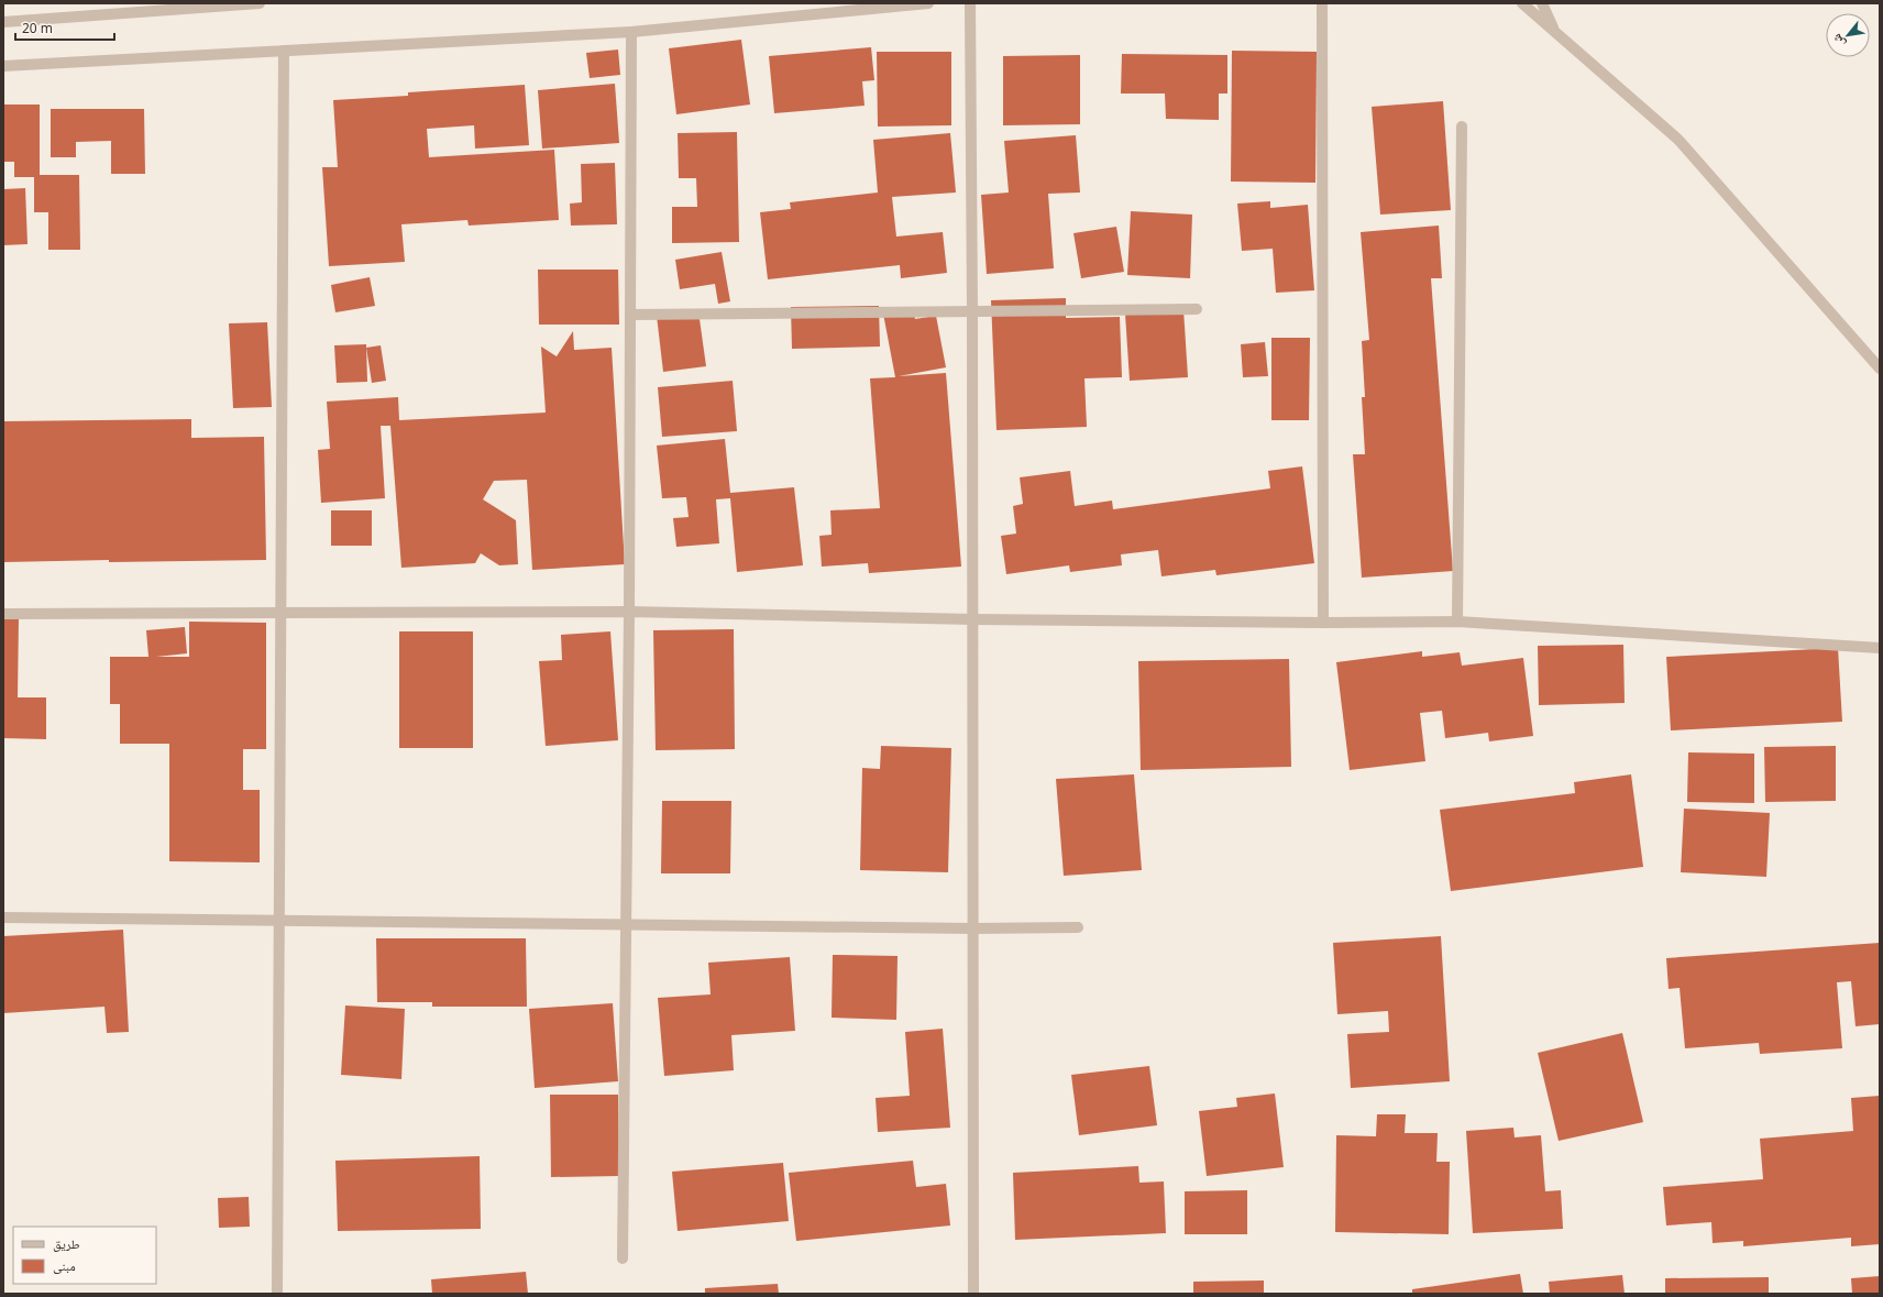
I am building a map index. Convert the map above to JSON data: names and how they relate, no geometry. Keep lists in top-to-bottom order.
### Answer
{
  "legend": ["طريق", "مبنى"],
  "scale_bar": "20 m",
  "north": "bottom left"
}
